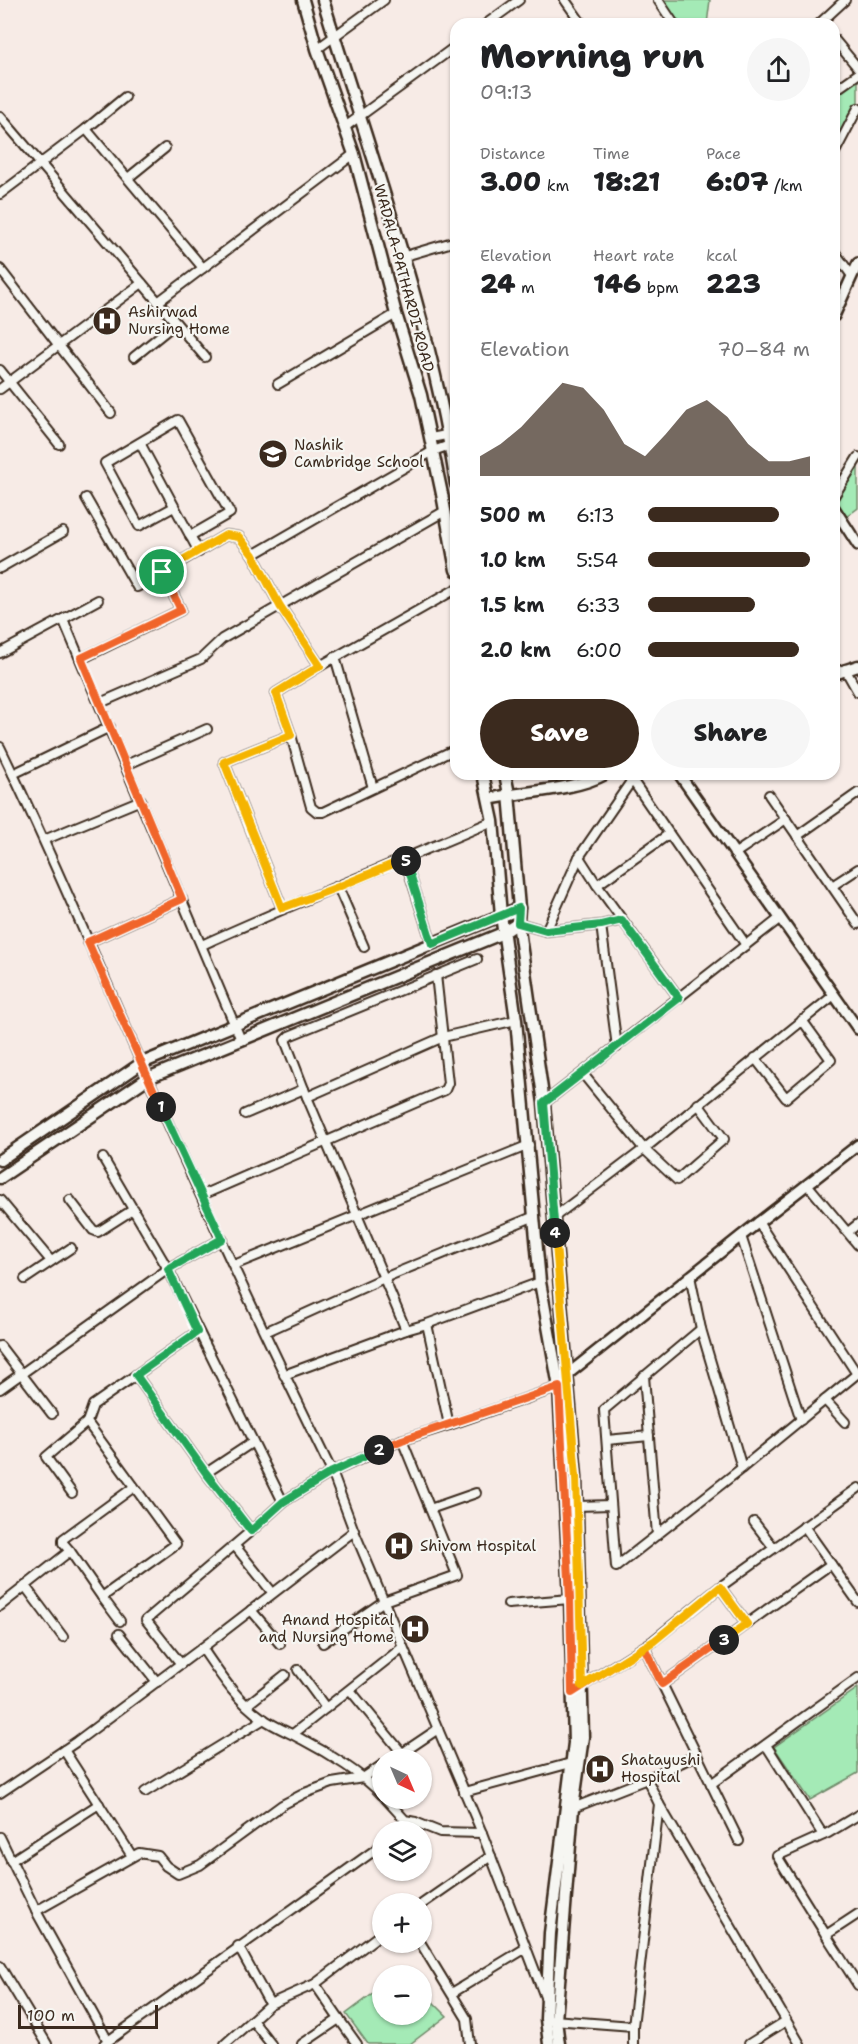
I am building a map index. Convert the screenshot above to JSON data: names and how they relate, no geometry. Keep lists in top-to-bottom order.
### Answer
{
  "streets": {
    "main road": ["WADALA-PATHARDI ROAD"]
  },
  "places": {
    "hospital": [
      "Ashirwad Nursing Home",
      "Shivom Hospital",
      "Anand Hospital and Nursing Home",
      "Shatayushi Hospital"
    ],
    "school or university": ["Nashik Cambridge School"]
  },
  "scale_bar": "100 m",
  "north": "bottom right",
  "page": {
    "heading": ["Morning run", "09:13"],
    "stats": [
      ["Distance", "3.00 km"],
      ["Time", "18:21"],
      ["Pace", "6:07 /km"],
      ["Elevation", "24 m"],
      ["Heart rate", "146 bpm"],
      ["kcal", "223"]
    ],
    "chart": ["Elevation", "70–84 m"],
    "list": [
      {
        "name": "500 m",
        "note": "6:13"
      },
      {
        "name": "1.0 km",
        "note": "5:54"
      },
      {
        "name": "1.5 km",
        "note": "6:33"
      },
      {
        "name": "2.0 km",
        "note": "6:00"
      }
    ],
    "buttons": ["Save", "Share"],
    "pins": [
      "5",
      "1",
      "4",
      "2",
      "3"
    ],
    "map_buttons": ["+", "−"],
    "scale": "100 m"
  }
}
